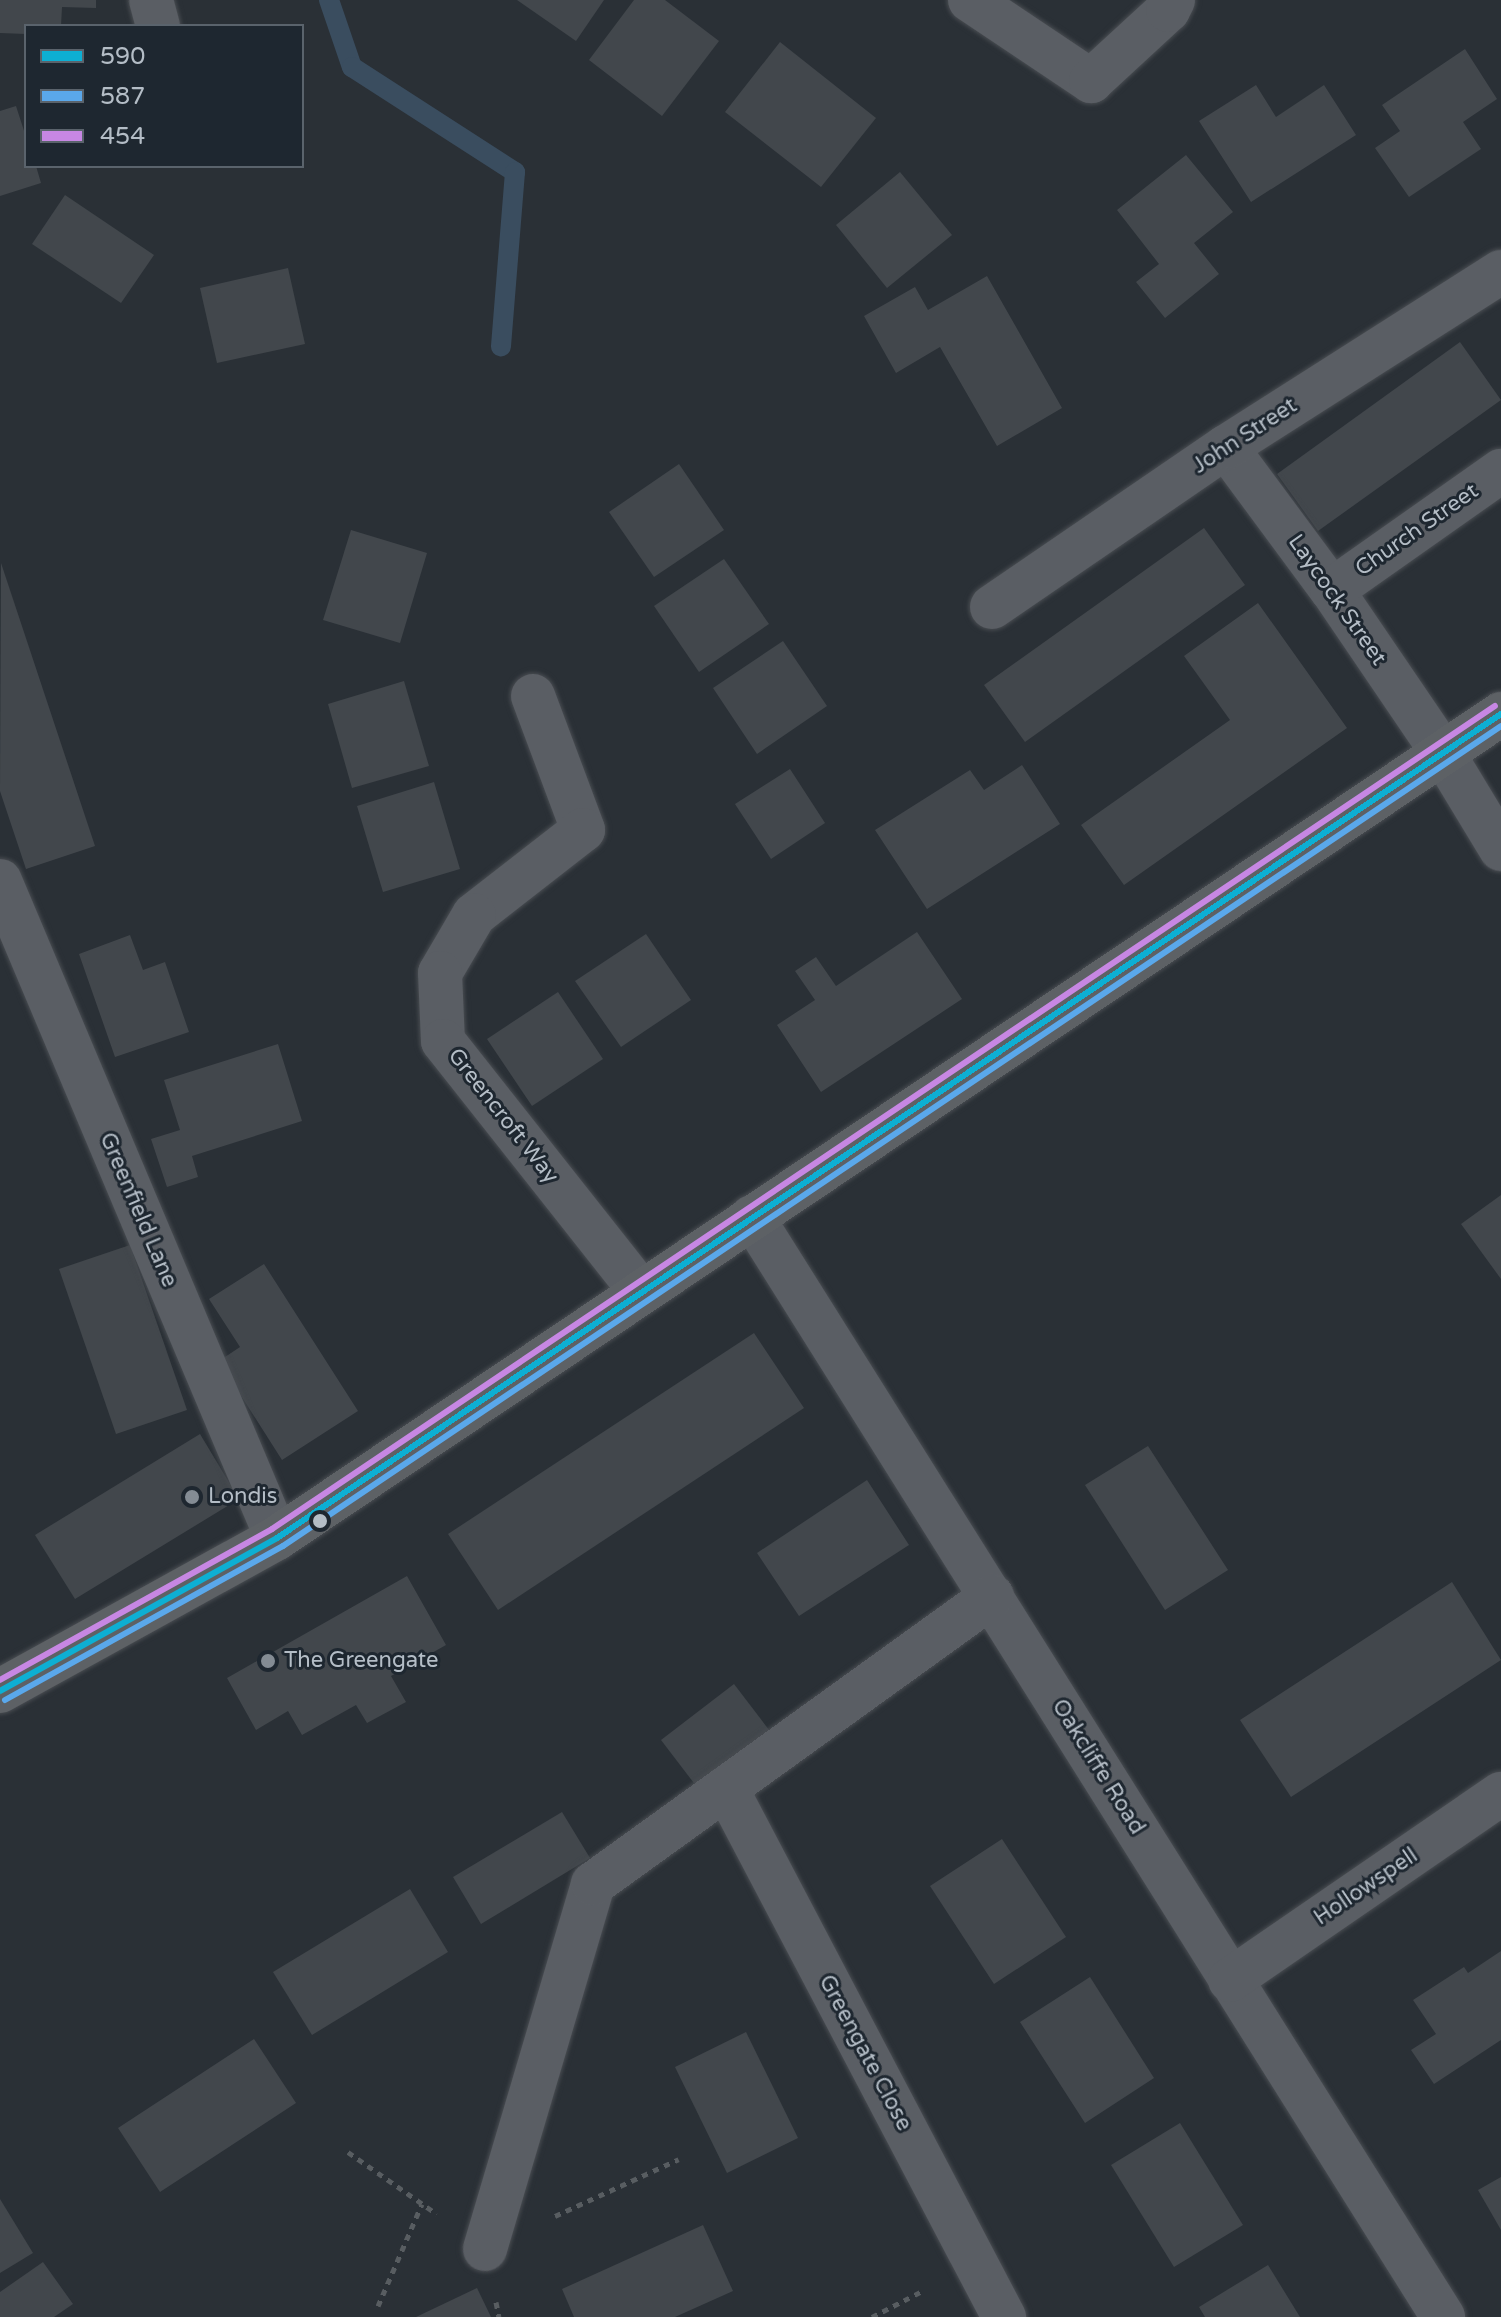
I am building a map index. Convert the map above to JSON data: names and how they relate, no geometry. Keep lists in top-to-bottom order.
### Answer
{
  "streets": {
    "street": [
      "John Street",
      "Church Street",
      "Laycock Street",
      "Greencroft Way",
      "Greenfield Lane",
      "Oakcliffe Road",
      "Hollowspell",
      "Greengate Close"
    ]
  },
  "crossings": [
    ["John Street", "Laycock Street"],
    ["Church Street", "Laycock Street"],
    ["Oakcliffe Road", "Hollowspell"]
  ],
  "places": ["Londis", "The Greengate"],
  "lines": ["transit line 454", "transit line 590", "transit line 587"],
  "legend": ["590", "587", "454"]
}
